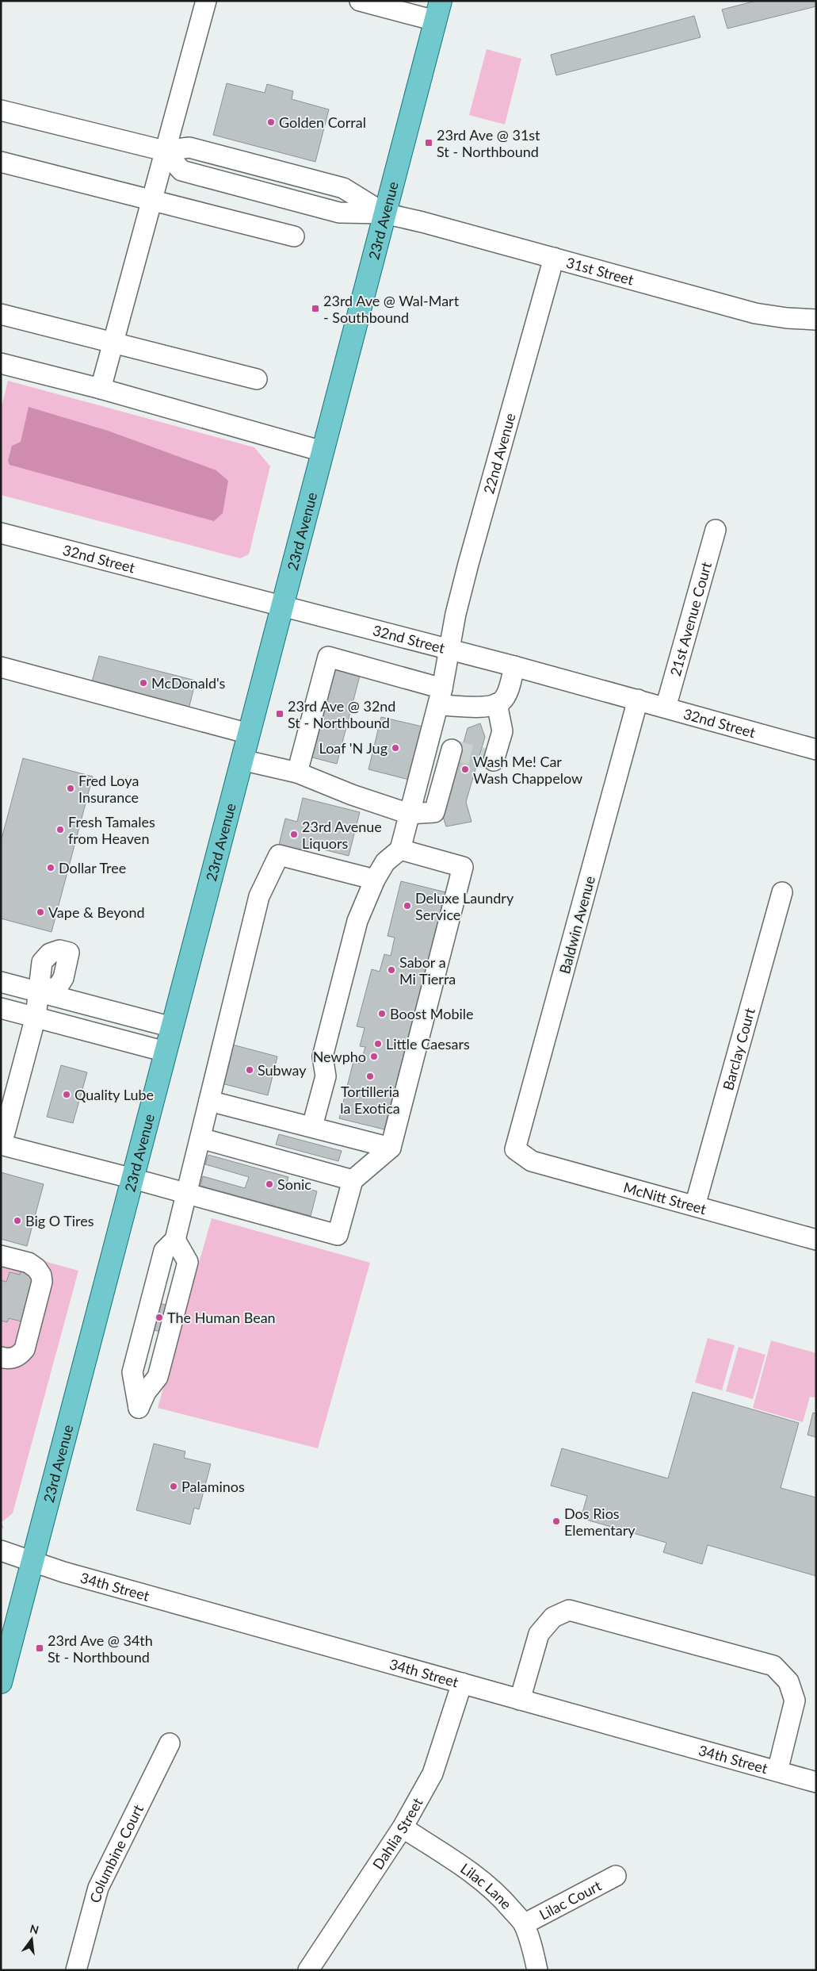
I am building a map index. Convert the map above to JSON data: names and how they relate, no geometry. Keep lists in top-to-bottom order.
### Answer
{
  "streets": {
    "main road": ["23rd Avenue"],
    "street": [
      "31st Street",
      "22nd Avenue",
      "32nd Street",
      "21st Avenue Court",
      "Baldwin Avenue",
      "Barclay Court",
      "McNitt Street",
      "34th Street",
      "Dahlia Street",
      "Columbine Court",
      "Lilac Lane",
      "Lilac Court"
    ]
  },
  "crossings": [
    ["23rd Avenue", "31st Street"],
    ["23rd Avenue", "32nd Street"],
    ["23rd Avenue", "34th Street"],
    ["31st Street", "22nd Avenue"],
    ["22nd Avenue", "32nd Street"],
    ["32nd Street", "21st Avenue Court"],
    ["32nd Street", "Baldwin Avenue"],
    ["Baldwin Avenue", "McNitt Street"],
    ["Barclay Court", "McNitt Street"],
    ["34th Street", "Dahlia Street"],
    ["Dahlia Street", "Lilac Lane"],
    ["Lilac Lane", "Lilac Court"]
  ],
  "places": {
    "other": [
      "Golden Corral",
      "McDonald's",
      "Loaf 'N Jug",
      "Wash Me! Car Wash Chappelow",
      "Fred Loya Insurance",
      "Fresh Tamales from Heaven",
      "23rd Avenue Liquors",
      "Dollar Tree",
      "Deluxe Laundry Service",
      "Vape & Beyond",
      "Sabor a Mi Tierra",
      "Boost Mobile",
      "Little Caesars",
      "Newpho",
      "Subway",
      "Tortilleria la Exotica",
      "Quality Lube",
      "Sonic",
      "Big O Tires",
      "The Human Bean",
      "Palaminos",
      "Dos Rios Elementary"
    ],
    "transit": [
      "23rd Ave @ 31st St - Northbound",
      "23rd Ave @ Wal-Mart - Southbound",
      "23rd Ave @ 32nd St - Northbound",
      "23rd Ave @ 34th St - Northbound"
    ]
  },
  "north": "top"
}
